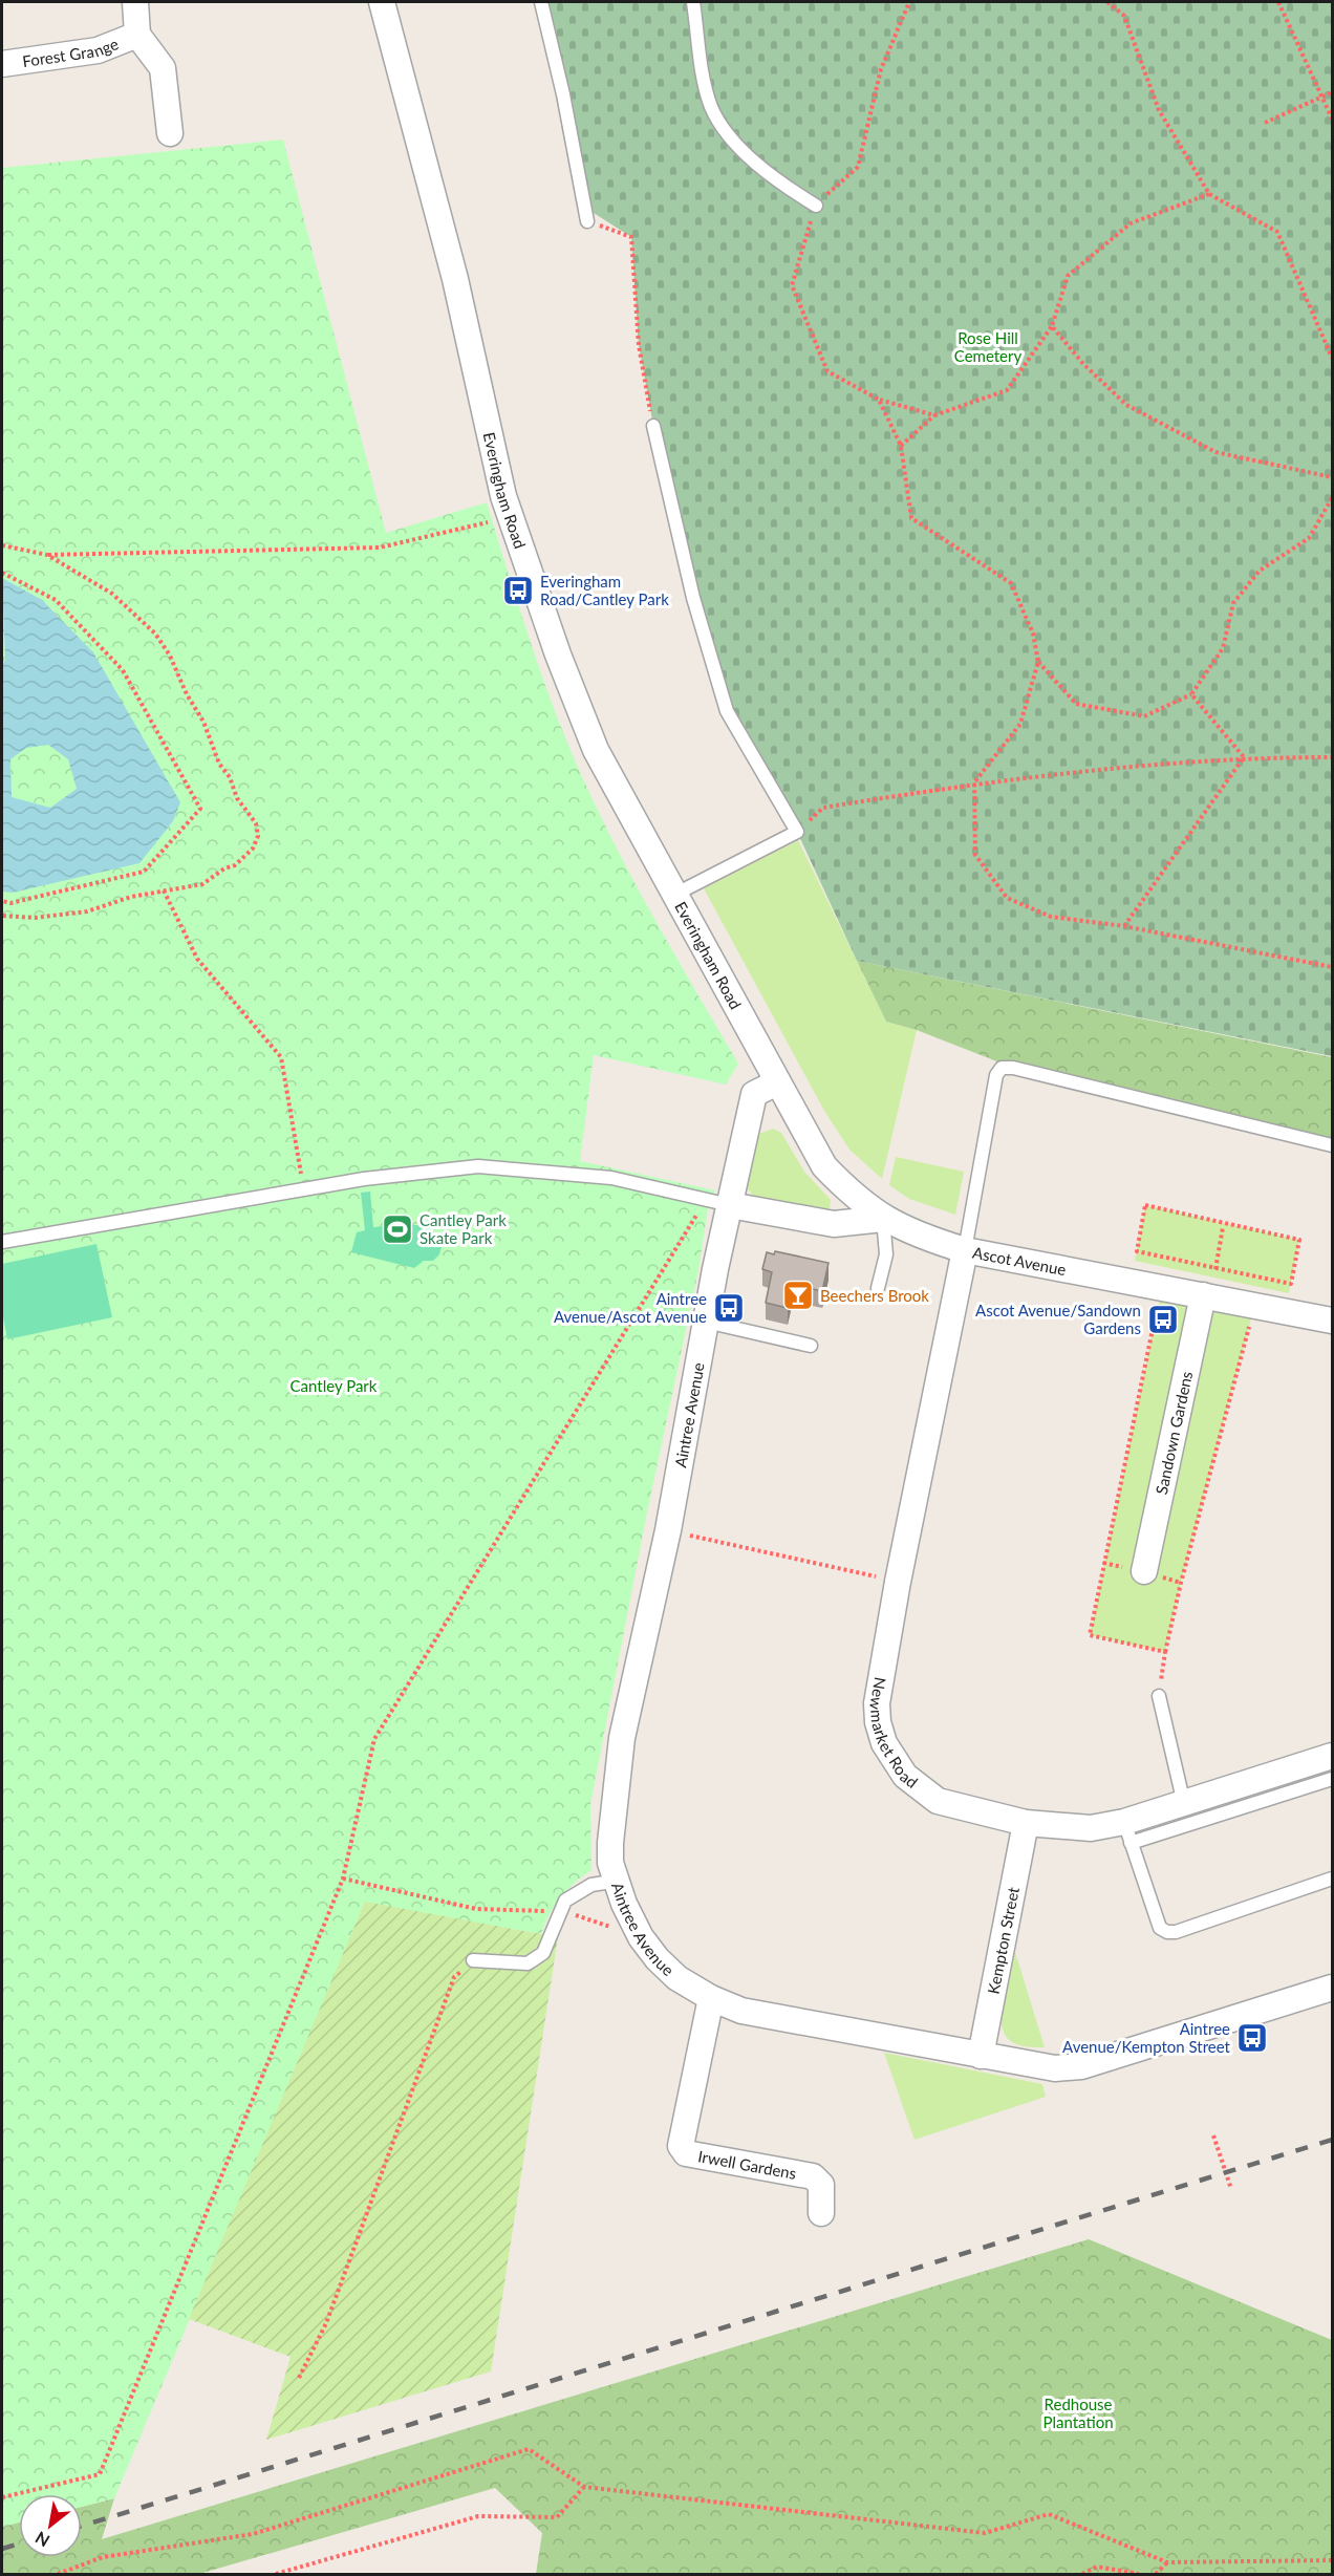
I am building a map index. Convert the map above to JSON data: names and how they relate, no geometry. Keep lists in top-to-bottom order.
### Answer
{
  "streets": {
    "street": [
      "Forest Grange",
      "Everingham Road",
      "Ascot Avenue",
      "Aintree Avenue",
      "Sandown Gardens",
      "Newmarket Road",
      "Kempton Street",
      "Irwell Gardens"
    ]
  },
  "crossings": [
    ["Everingham Road", "Ascot Avenue"],
    ["Everingham Road", "Aintree Avenue"],
    ["Ascot Avenue", "Aintree Avenue"],
    ["Ascot Avenue", "Sandown Gardens"],
    ["Ascot Avenue", "Newmarket Road"],
    ["Aintree Avenue", "Kempton Street"],
    ["Aintree Avenue", "Irwell Gardens"],
    ["Newmarket Road", "Kempton Street"]
  ],
  "parks": ["Rose Hill Cemetery", "Cantley Park", "Redhouse Plantation"],
  "places": {
    "bus stop": [
      "Everingham Road/Cantley Park",
      "Aintree Avenue/Ascot Avenue",
      "Ascot Avenue/Sandown Gardens",
      "Aintree Avenue/Kempton Street"
    ],
    "sports": ["Cantley Park Skate Park"],
    "bar": ["Beechers Brook"]
  },
  "north": "bottom left"
}
